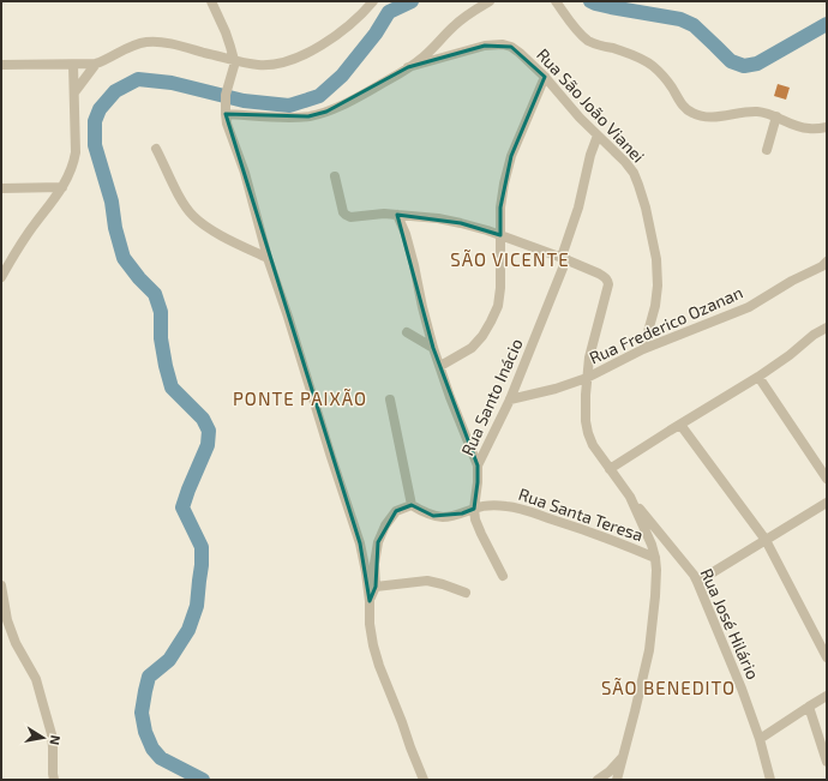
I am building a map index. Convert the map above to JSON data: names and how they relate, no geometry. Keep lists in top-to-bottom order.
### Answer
{
  "streets": {
    "street": [
      "Rua São João Vianei",
      "Rua Frederico Ozanan",
      "Rua Santo Inácio",
      "Rua Santa Teresa",
      "Rua José Hilário"
    ]
  },
  "crossings": [
    ["Rua São João Vianei", "Rua Frederico Ozanan"],
    ["Rua São João Vianei", "Rua Santo Inácio"],
    ["Rua Frederico Ozanan", "Rua Santo Inácio"],
    ["Rua Santo Inácio", "Rua Santa Teresa"]
  ],
  "districts": ["SÃO VICENTE", "PONTE PAIXÃO", "SÃO BENEDITO"],
  "north": "right"
}
